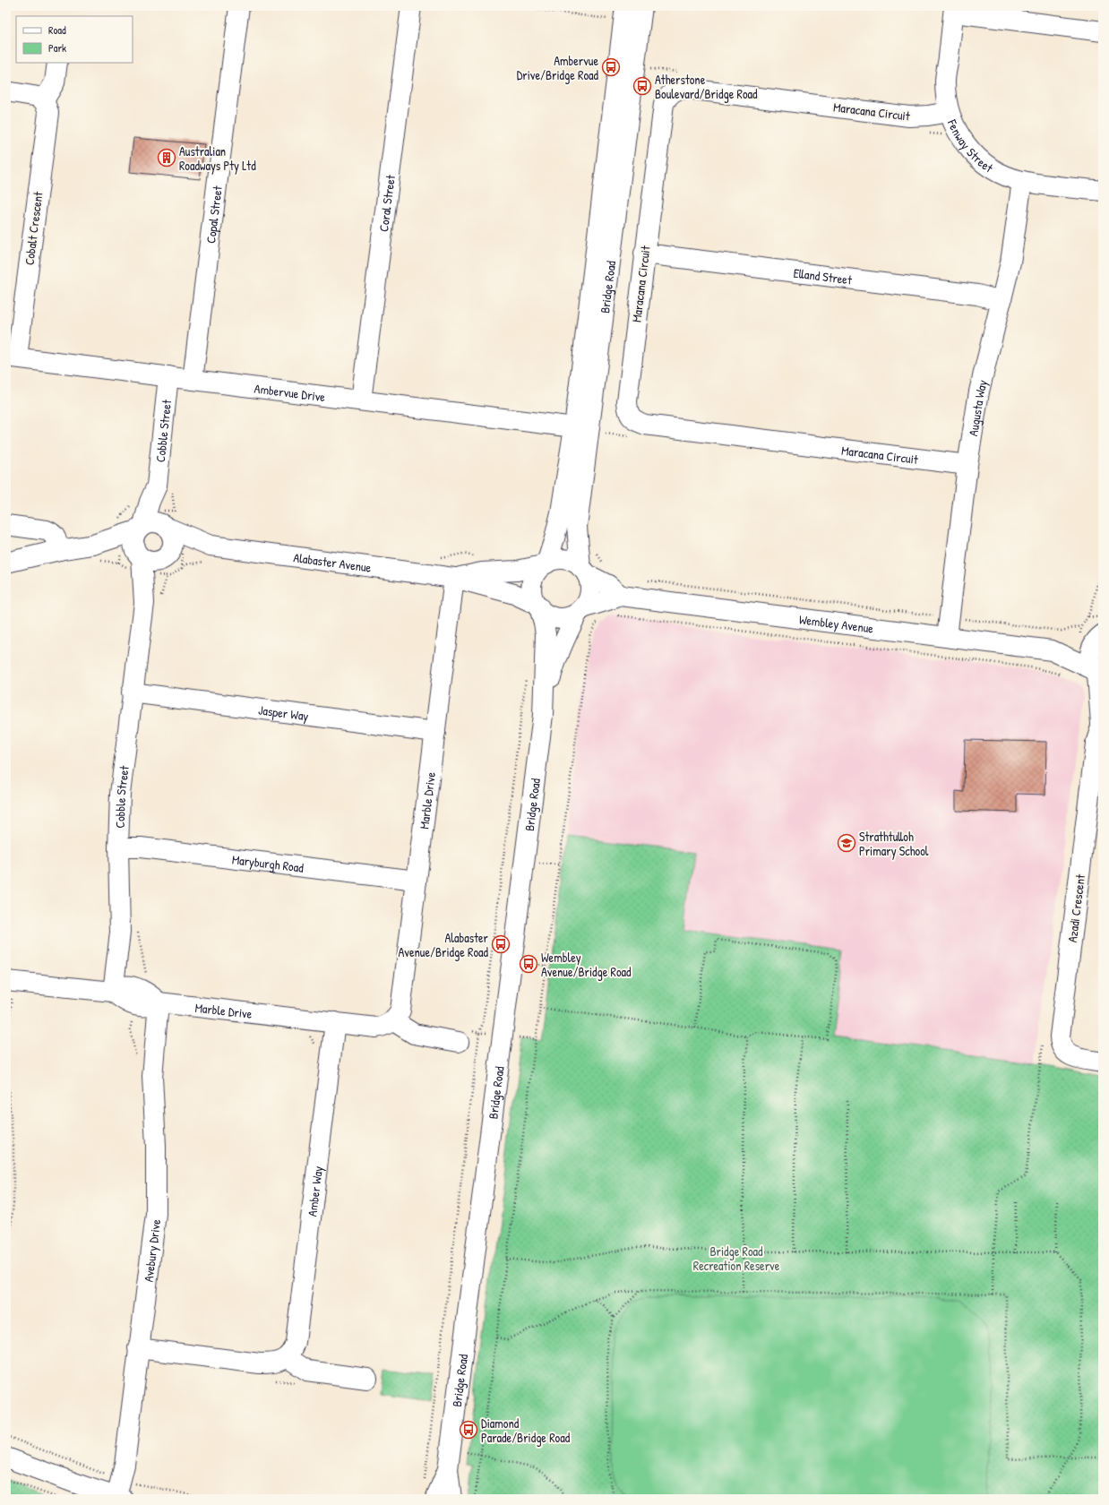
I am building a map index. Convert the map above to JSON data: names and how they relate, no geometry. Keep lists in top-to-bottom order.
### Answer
{
  "streets": {
    "street": [
      "Maracana Circuit",
      "Fenway Street",
      "Coral Street",
      "Copal Street",
      "Cobalt Crescent",
      "Elland Street",
      "Bridge Road",
      "Ambervue Drive",
      "Augusta Way",
      "Cobble Street",
      "Alabaster Avenue",
      "Wembley Avenue",
      "Jasper Way",
      "Marble Drive",
      "Maryburgh Road",
      "Azadi Crescent",
      "Amber Way",
      "Avebury Drive"
    ]
  },
  "crossings": [
    ["Maracana Circuit", "Fenway Street"],
    ["Maracana Circuit", "Elland Street"],
    ["Maracana Circuit", "Augusta Way"],
    ["Fenway Street", "Augusta Way"],
    ["Coral Street", "Ambervue Drive"],
    ["Copal Street", "Ambervue Drive"],
    ["Cobalt Crescent", "Ambervue Drive"],
    ["Elland Street", "Augusta Way"],
    ["Bridge Road", "Ambervue Drive"],
    ["Bridge Road", "Alabaster Avenue"],
    ["Bridge Road", "Wembley Avenue"],
    ["Ambervue Drive", "Cobble Street"],
    ["Augusta Way", "Wembley Avenue"],
    ["Cobble Street", "Alabaster Avenue"],
    ["Cobble Street", "Jasper Way"],
    ["Cobble Street", "Maryburgh Road"],
    ["Alabaster Avenue", "Wembley Avenue"],
    ["Alabaster Avenue", "Marble Drive"],
    ["Wembley Avenue", "Azadi Crescent"],
    ["Jasper Way", "Marble Drive"],
    ["Marble Drive", "Maryburgh Road"],
    ["Marble Drive", "Amber Way"],
    ["Marble Drive", "Avebury Drive"]
  ],
  "parks": ["Bridge Road Recreation Reserve"],
  "places": {
    "bus stop": [
      "Ambervue Drive/Bridge Road",
      "Atherstone Boulevard/Bridge Road",
      "Alabaster Avenue/Bridge Road",
      "Wembley Avenue/Bridge Road",
      "Diamond Parade/Bridge Road"
    ],
    "building": ["Australian Roadways Pty Ltd"],
    "school or university": ["Strathtulloh Primary School"]
  },
  "legend": ["Road", "Park"]
}
